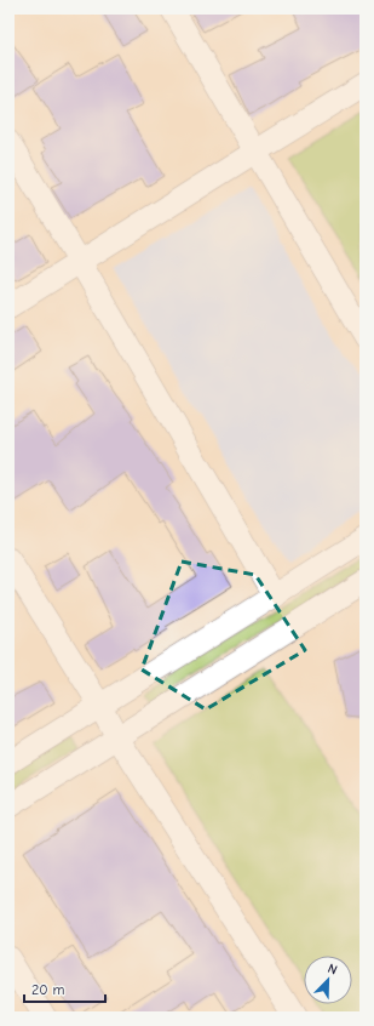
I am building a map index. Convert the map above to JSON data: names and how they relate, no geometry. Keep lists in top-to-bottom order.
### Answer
{
  "scale_bar": "20 m",
  "north": "top right"
}
